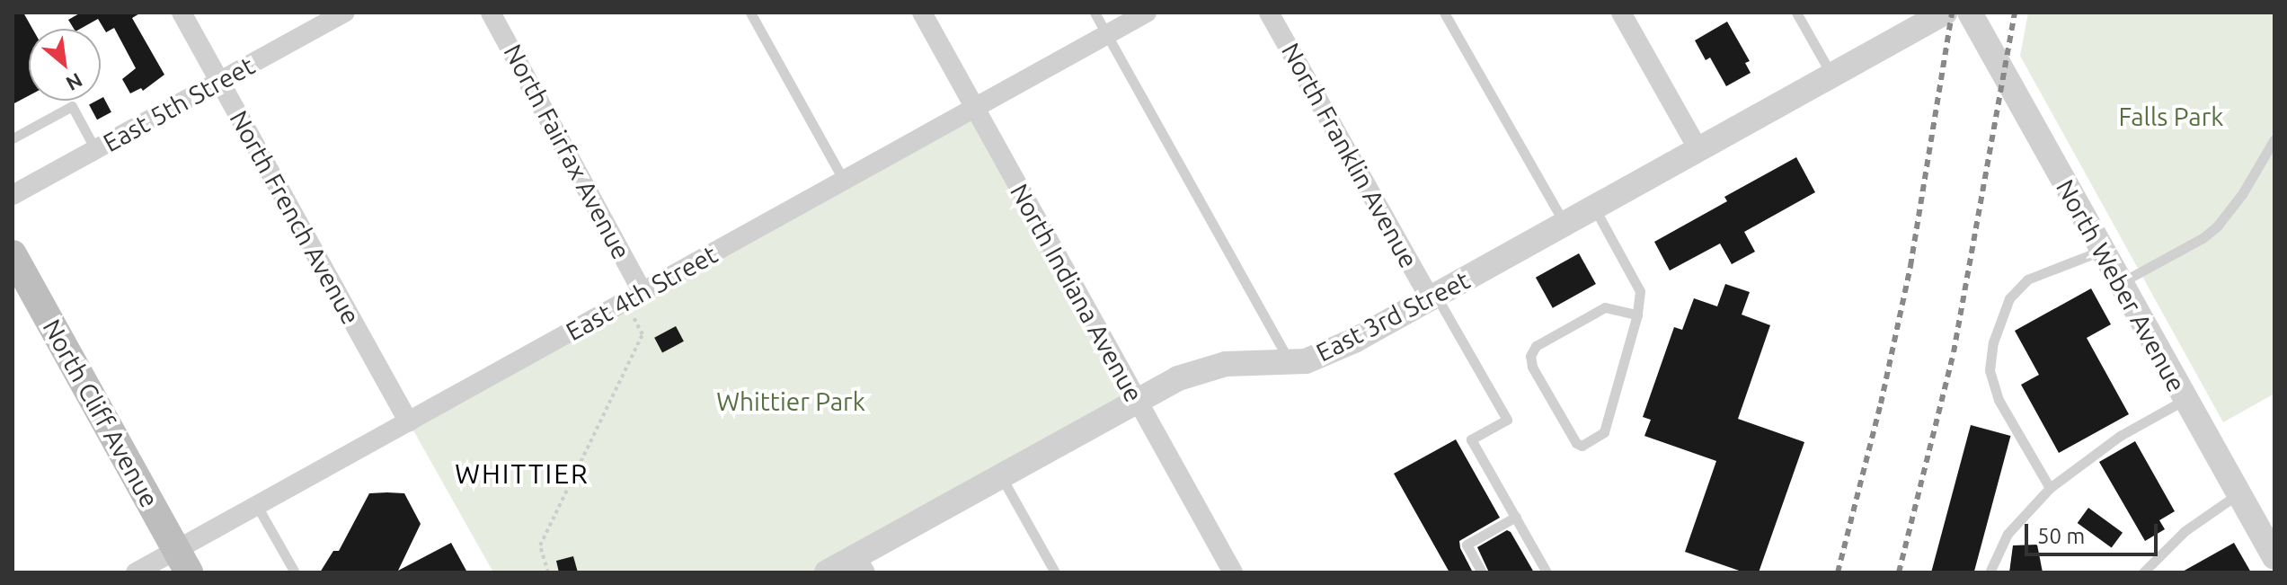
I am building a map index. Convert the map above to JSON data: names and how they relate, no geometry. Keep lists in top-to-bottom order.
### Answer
{
  "streets": {
    "main road": ["North Cliff Avenue"],
    "street": [
      "East 5th Street",
      "North Fairfax Avenue",
      "North Franklin Avenue",
      "North French Avenue",
      "North Weber Avenue",
      "East 4th Street",
      "North Indiana Avenue",
      "East 3rd Street"
    ]
  },
  "crossings": [
    ["East 5th Street", "North French Avenue"],
    ["North Fairfax Avenue", "East 4th Street"],
    ["North Franklin Avenue", "East 3rd Street"],
    ["North French Avenue", "East 4th Street"],
    ["East 4th Street", "North Indiana Avenue"],
    ["East 4th Street", "North Cliff Avenue"],
    ["North Indiana Avenue", "East 3rd Street"]
  ],
  "districts": ["WHITTIER"],
  "parks": ["Falls Park", "Whittier Park"],
  "scale_bar": "50 m",
  "north": "bottom right"
}
